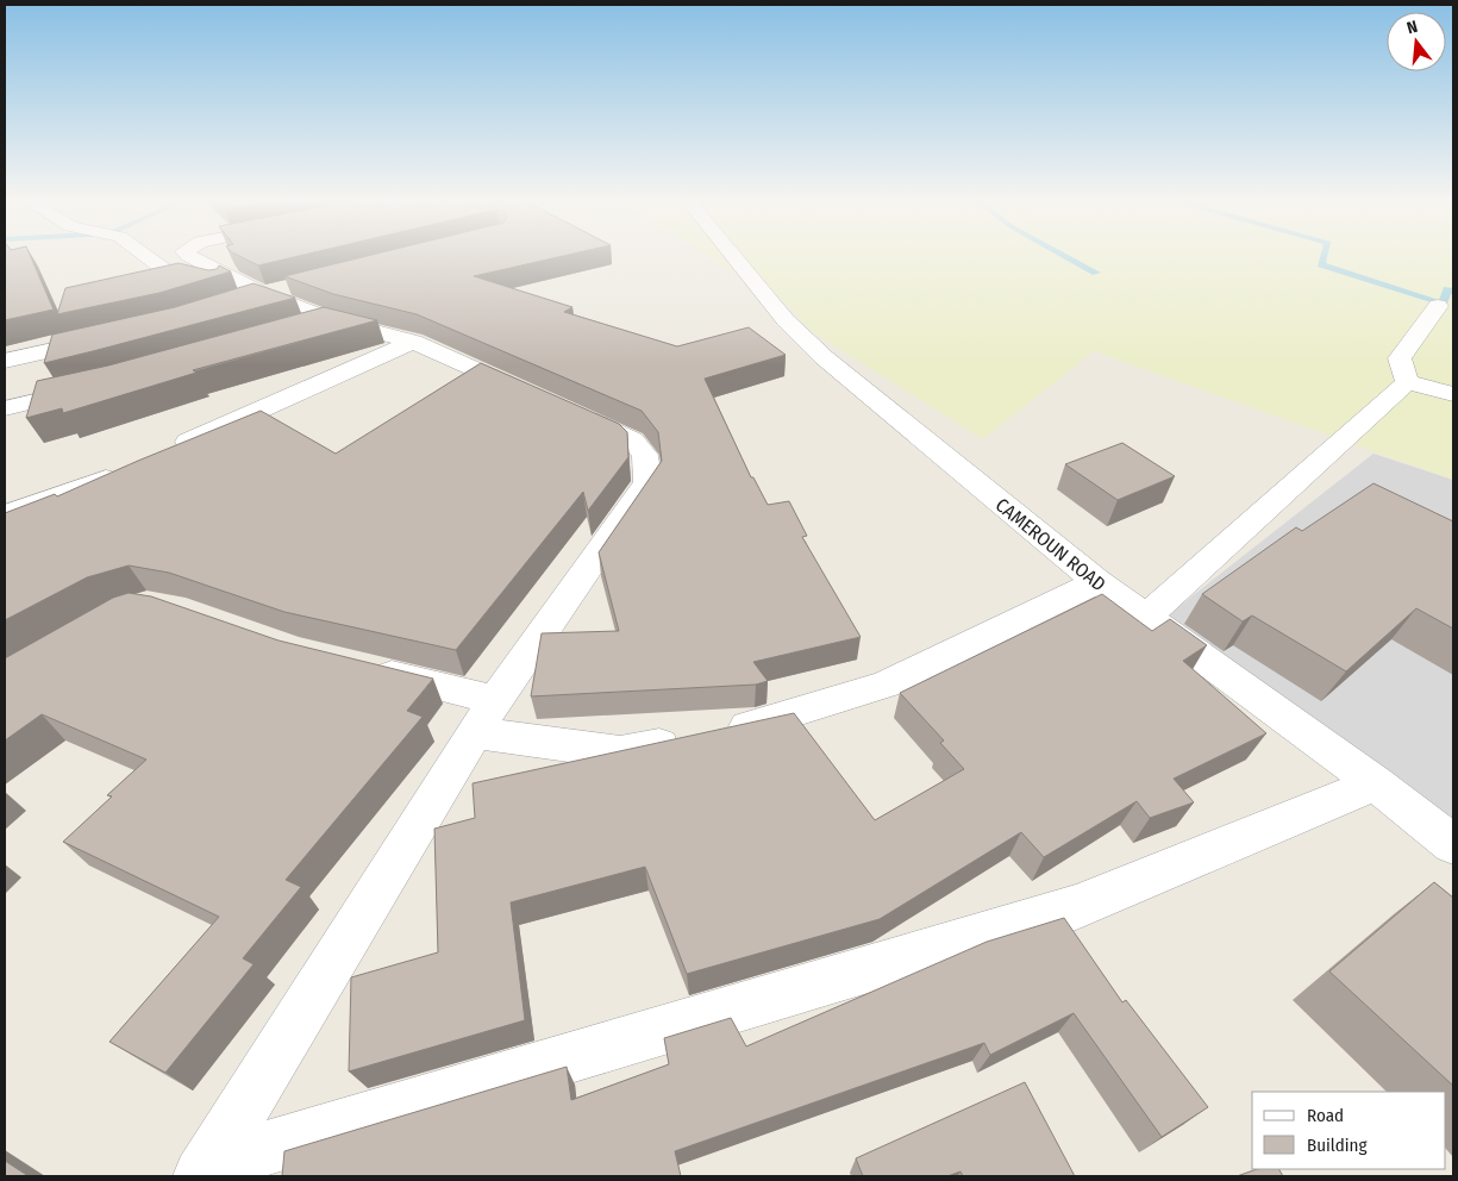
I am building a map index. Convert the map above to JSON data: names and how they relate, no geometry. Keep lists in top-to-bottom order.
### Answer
{
  "streets": {
    "street": ["CAMEROUN ROAD"]
  },
  "legend": ["Road", "Building"],
  "north": "top"
}
